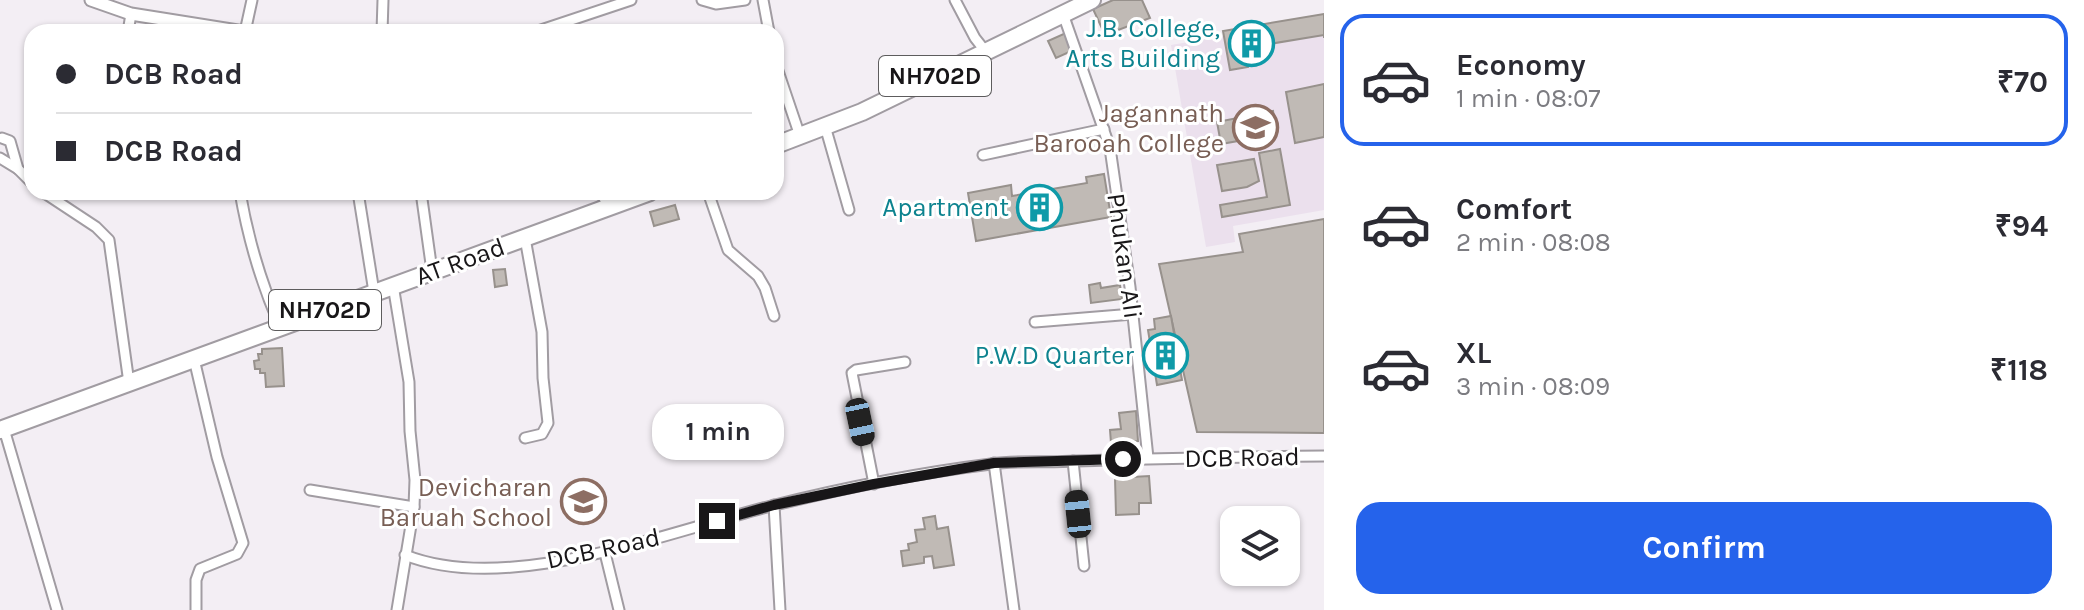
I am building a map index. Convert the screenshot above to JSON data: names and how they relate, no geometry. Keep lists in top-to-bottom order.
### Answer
{
  "streets": {
    "highway": ["NH702D", "AT Road"],
    "street": ["Phukan Ali", "DCB Road"]
  },
  "crossings": [
    ["NH702D", "Phukan Ali"],
    ["Phukan Ali", "DCB Road"]
  ],
  "places": {
    "building": ["J.B. College, Arts Building", "Apartment", "P.W.D Quarter"],
    "school or university": ["Jagannath Barooah College", "Devicharan Baruah School"]
  },
  "page": {
    "list": [
      {
        "name": "Economy",
        "note": "1 min · 08:07",
        "value": "₹70"
      },
      {
        "name": "Comfort",
        "note": "2 min · 08:08",
        "value": "₹94"
      },
      {
        "name": "XL",
        "note": "3 min · 08:09",
        "value": "₹118"
      }
    ],
    "banner": ["DCB Road", "DCB Road"],
    "bubble": "1 min",
    "buttons": "Confirm"
  }
}
